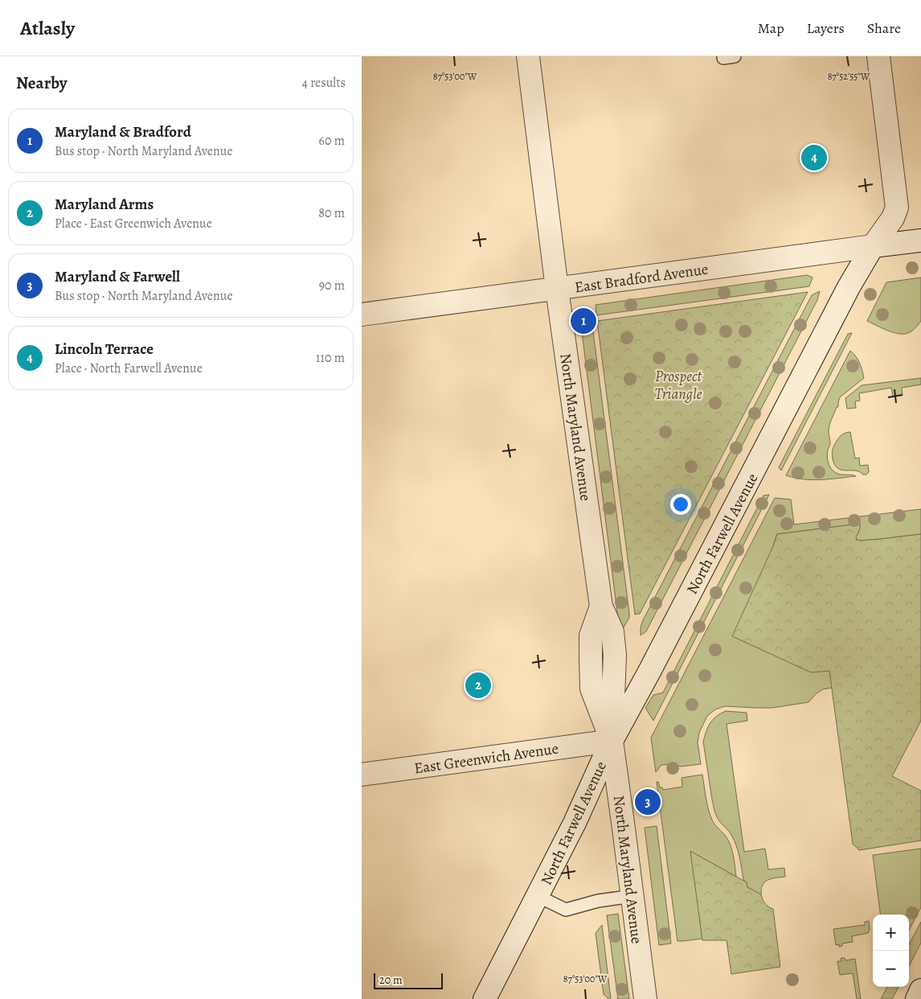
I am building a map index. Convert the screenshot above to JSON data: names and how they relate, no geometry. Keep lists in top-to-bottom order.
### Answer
{
  "streets": {
    "street": [
      "East Bradford Avenue",
      "North Maryland Avenue",
      "North Farwell Avenue",
      "East Greenwich Avenue"
    ]
  },
  "crossings": [
    ["East Bradford Avenue", "North Maryland Avenue"],
    ["East Bradford Avenue", "North Farwell Avenue"],
    ["North Maryland Avenue", "North Farwell Avenue"],
    ["North Maryland Avenue", "East Greenwich Avenue"],
    ["North Farwell Avenue", "East Greenwich Avenue"]
  ],
  "parks": ["Prospect Triangle"],
  "scale_bar": "20 m",
  "page": {
    "header": "Atlasly",
    "nav": ["Map", "Layers", "Share"],
    "heading": ["Nearby", "4 results"],
    "list": [
      {
        "mark": "1",
        "name": "Maryland & Bradford",
        "note": "Bus stop · North Maryland Avenue",
        "value": "60 m"
      },
      {
        "mark": "2",
        "name": "Maryland Arms",
        "note": "Place · East Greenwich Avenue",
        "value": "80 m"
      },
      {
        "mark": "3",
        "name": "Maryland & Farwell",
        "note": "Bus stop · North Maryland Avenue",
        "value": "90 m"
      },
      {
        "mark": "4",
        "name": "Lincoln Terrace",
        "note": "Place · North Farwell Avenue",
        "value": "110 m"
      }
    ],
    "pins": [
      "4",
      "1",
      "2",
      "3"
    ],
    "map_buttons": ["+", "−"],
    "scale": "20 m"
  },
  "coordinates": ["87°53'00\"W", "87°52'55\"W"]
}
